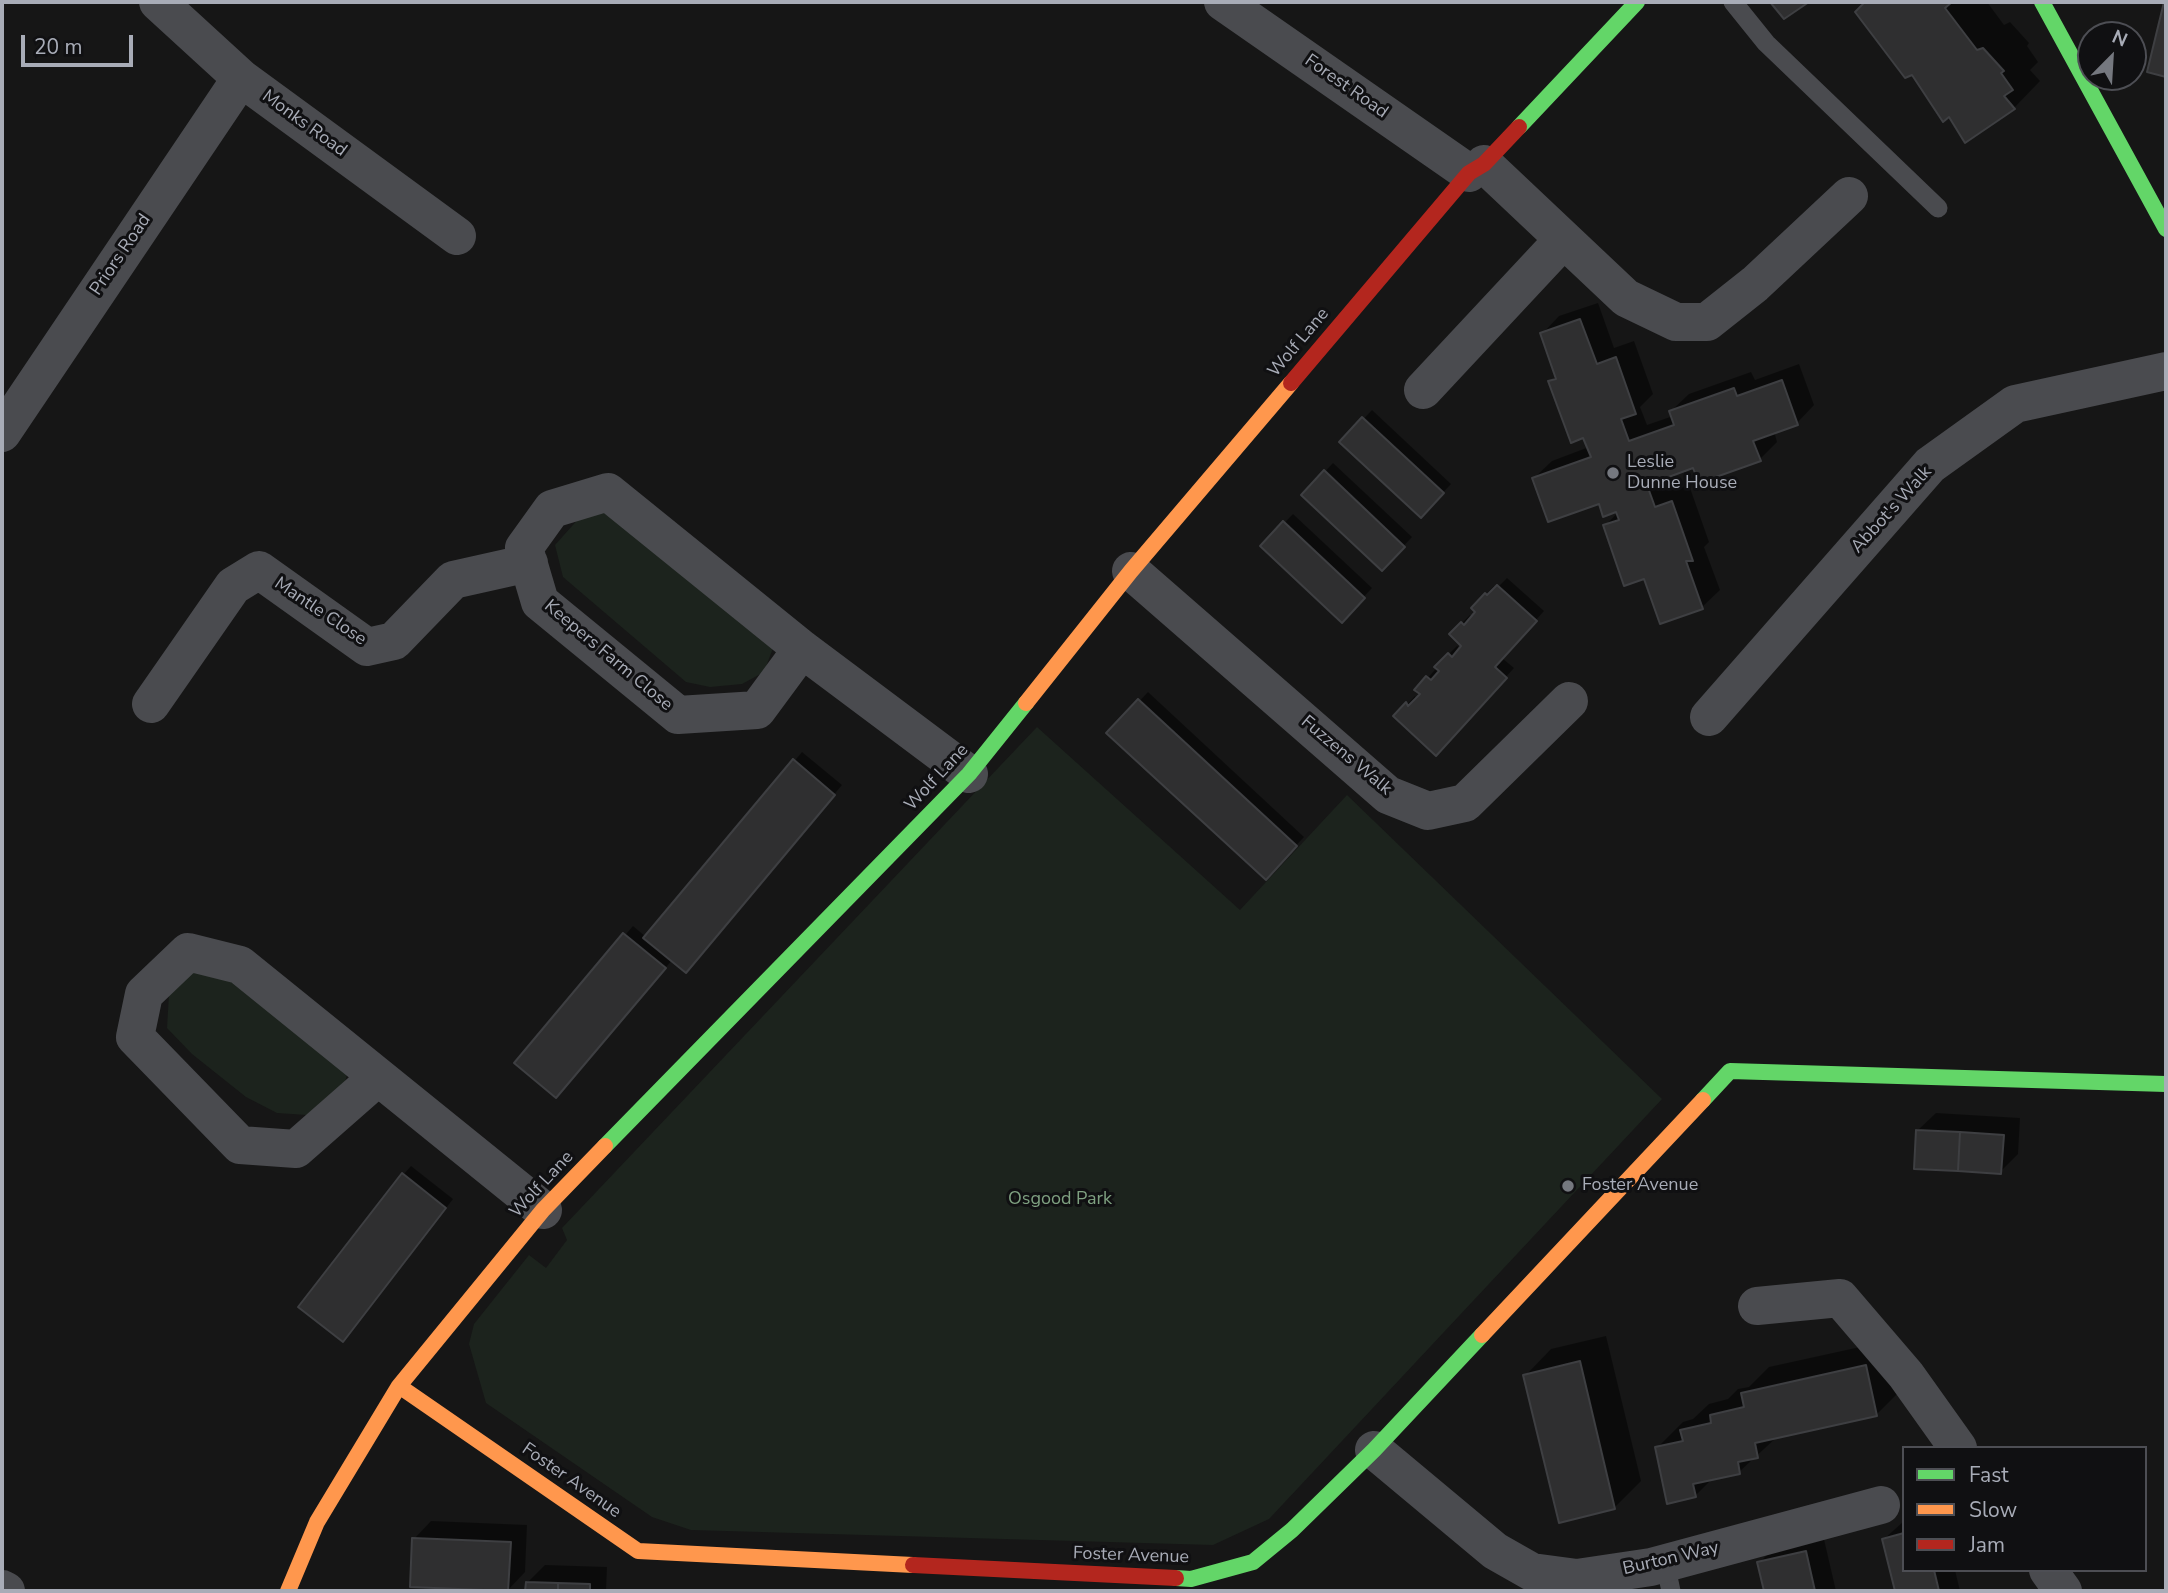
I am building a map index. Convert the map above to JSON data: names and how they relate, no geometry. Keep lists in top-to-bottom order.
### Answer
{
  "streets": {
    "street": [
      "Forest Road",
      "Monks Road",
      "Priors Road",
      "Wolf Lane",
      "Abbot's Walk",
      "Mantle Close",
      "Keepers Farm Close",
      "Fuzzens Walk",
      "Foster Avenue",
      "Burton Way"
    ]
  },
  "crossings": [
    ["Forest Road", "Wolf Lane"],
    ["Monks Road", "Priors Road"],
    ["Wolf Lane", "Keepers Farm Close"],
    ["Wolf Lane", "Fuzzens Walk"],
    ["Wolf Lane", "Foster Avenue"],
    ["Mantle Close", "Keepers Farm Close"],
    ["Foster Avenue", "Burton Way"]
  ],
  "parks": ["Osgood Park"],
  "places": ["Leslie Dunne House", "Foster Avenue"],
  "legend": ["Fast", "Slow", "Jam"],
  "scale_bar": "20 m",
  "north": "top right"
}
